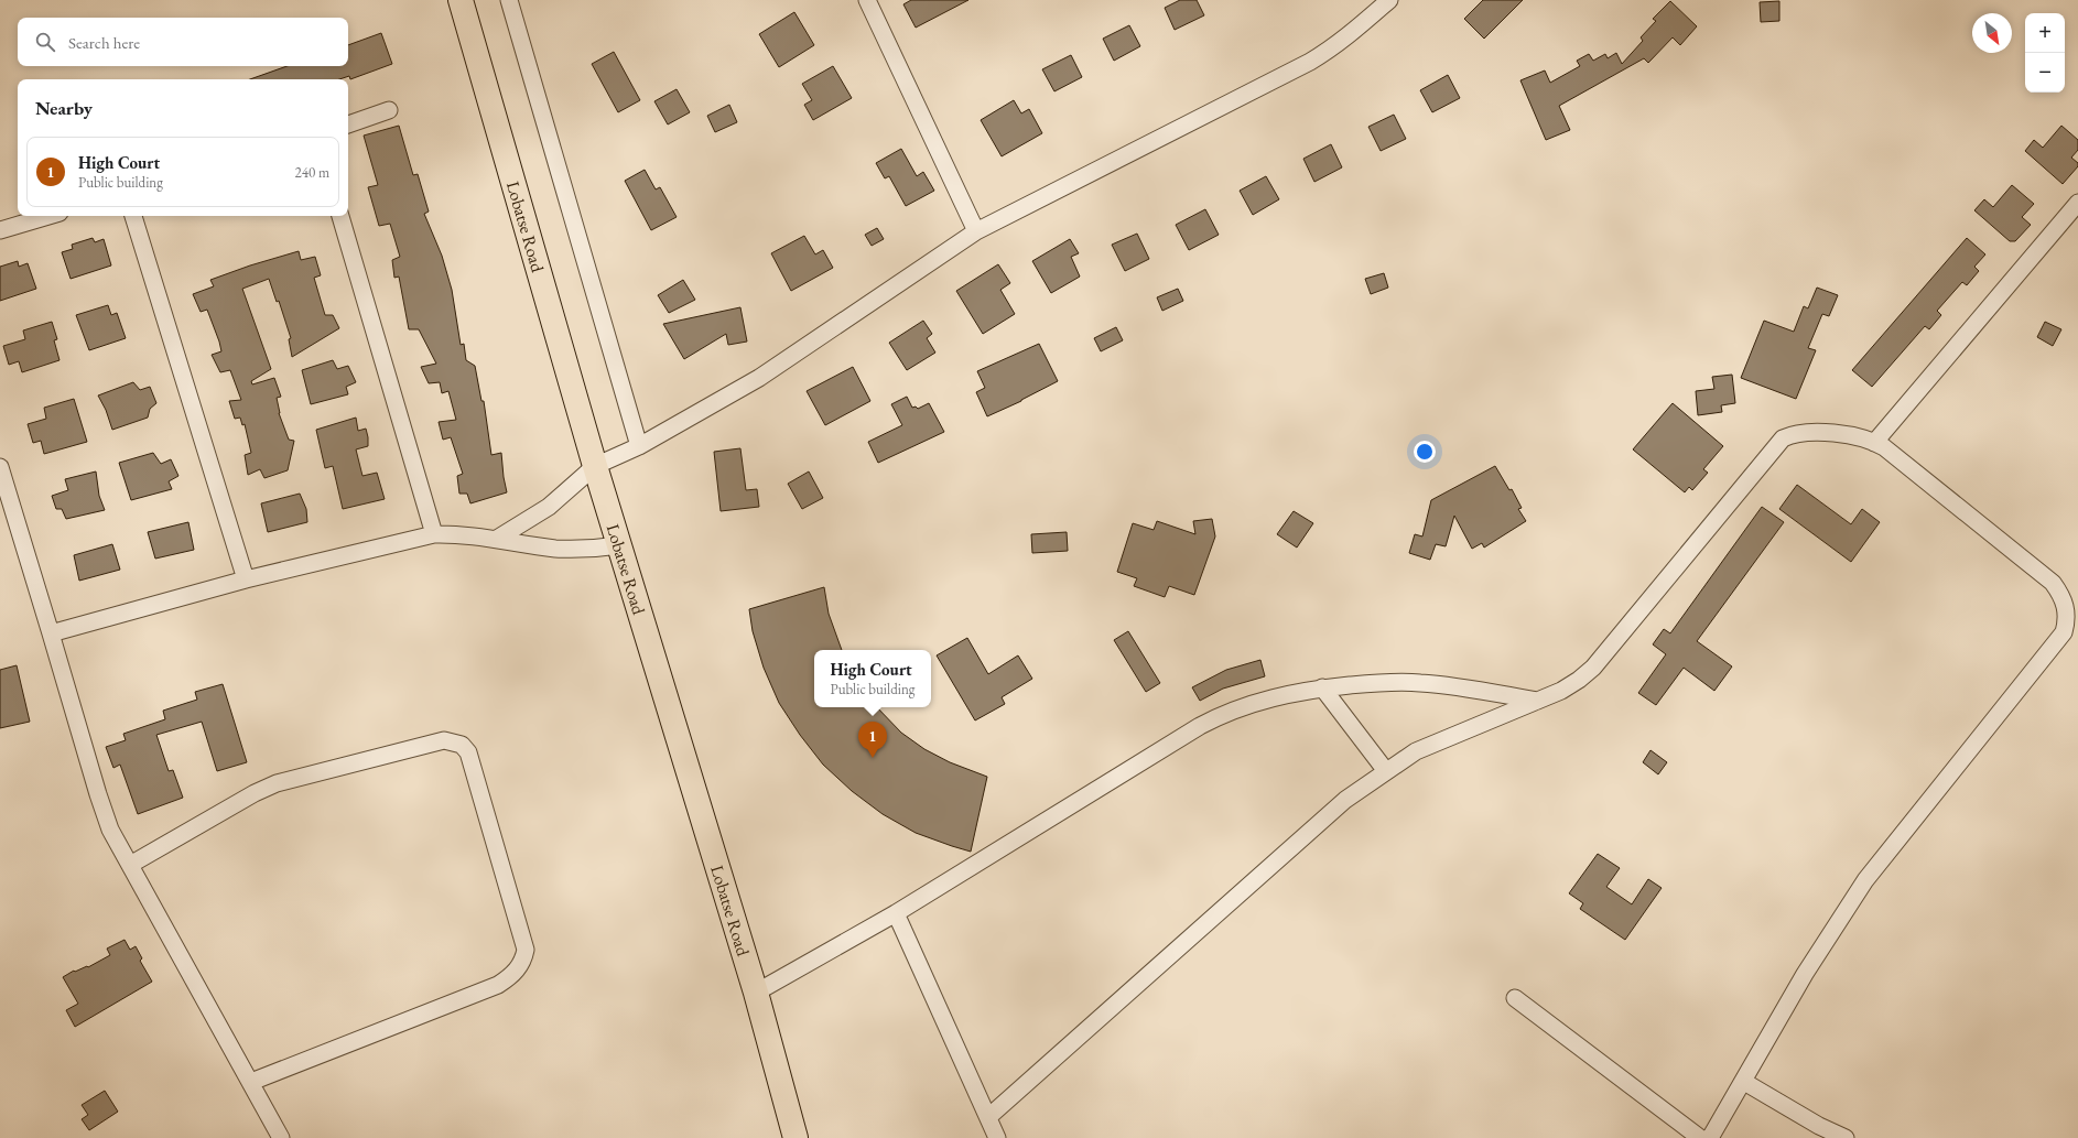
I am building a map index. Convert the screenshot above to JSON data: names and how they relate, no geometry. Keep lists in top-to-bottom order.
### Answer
{
  "streets": {
    "highway": ["Lobatse Road"]
  },
  "north": "bottom right",
  "page": {
    "map_buttons": ["+", "−"],
    "search": "Search here",
    "heading": "Nearby",
    "list": [
      {
        "mark": "1",
        "name": "High Court",
        "note": "Public building",
        "value": "240 m"
      }
    ],
    "popup": ["High Court", "Public building"],
    "pins": "1"
  }
}
